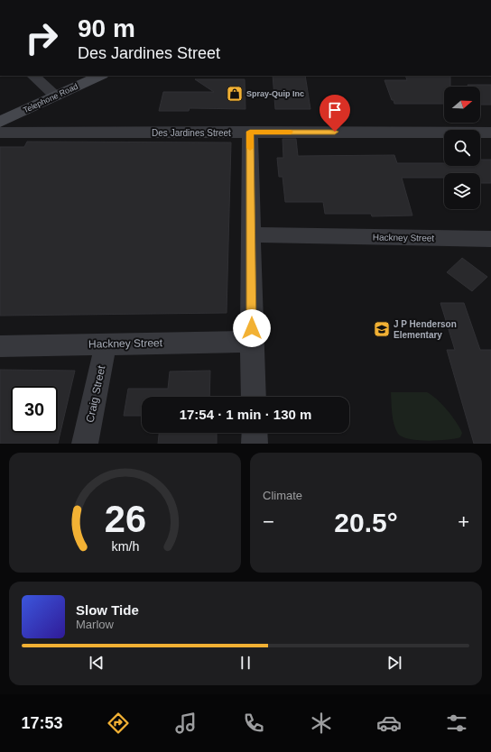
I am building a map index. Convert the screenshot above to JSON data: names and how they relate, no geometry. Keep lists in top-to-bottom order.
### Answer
{
  "streets": {
    "main road": ["Telephone Road"],
    "street": ["Des Jardines Street", "Hackney Street", "Craig Street"]
  },
  "crossings": [
    ["Hackney Street", "Craig Street"]
  ],
  "places": {
    "shop": ["Spray-Quip Inc"],
    "school or university": ["J P Henderson Elementary"]
  },
  "north": "right",
  "page": {
    "turn": ["90 m", "Des Jardines Street"],
    "limit": "30",
    "trip": "17:54 · 1 min · 130 m",
    "tile": "Climate",
    "heat": ["−", "20.5°", "+"],
    "song": ["Slow Tide", "Marlow"],
    "tabs": "17:53",
    "gauge": ["26", "km/h"]
  }
}
